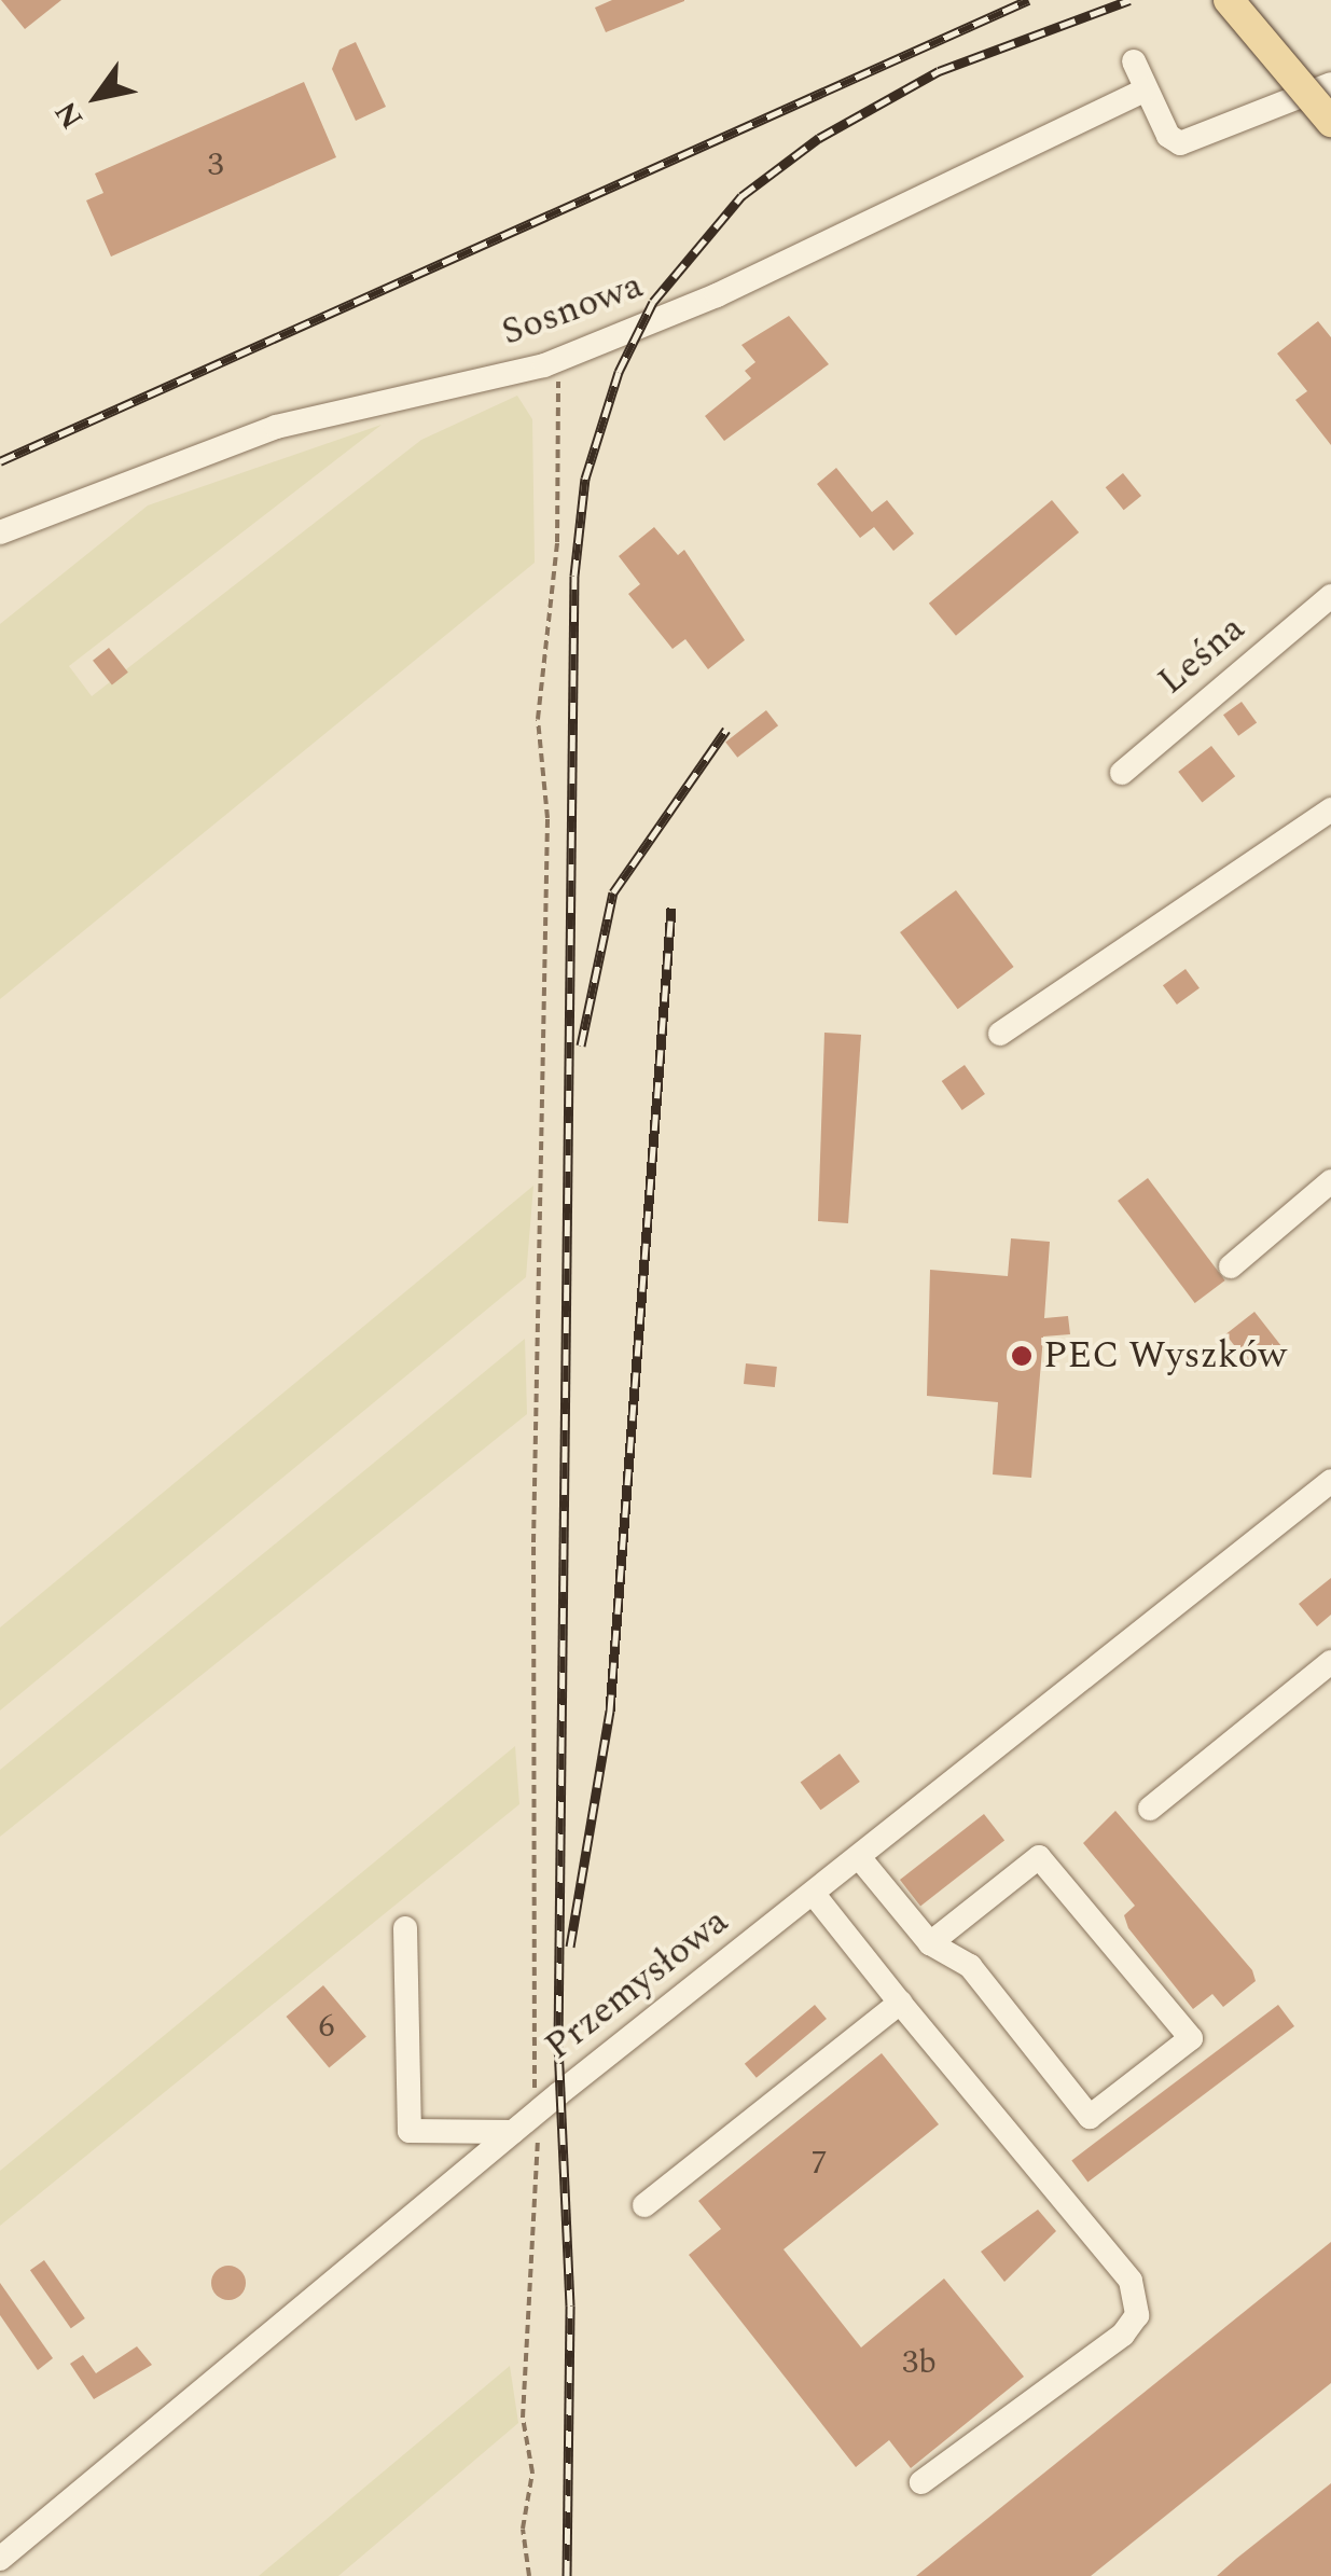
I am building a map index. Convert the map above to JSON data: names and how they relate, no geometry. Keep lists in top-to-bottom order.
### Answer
{
  "streets": {
    "street": ["Sosnowa", "Leśna", "Przemysłowa"]
  },
  "places": ["PEC Wyszków"],
  "house_numbers": [
    "3",
    "6",
    "7",
    "3b"
  ],
  "north": "bottom left"
}
